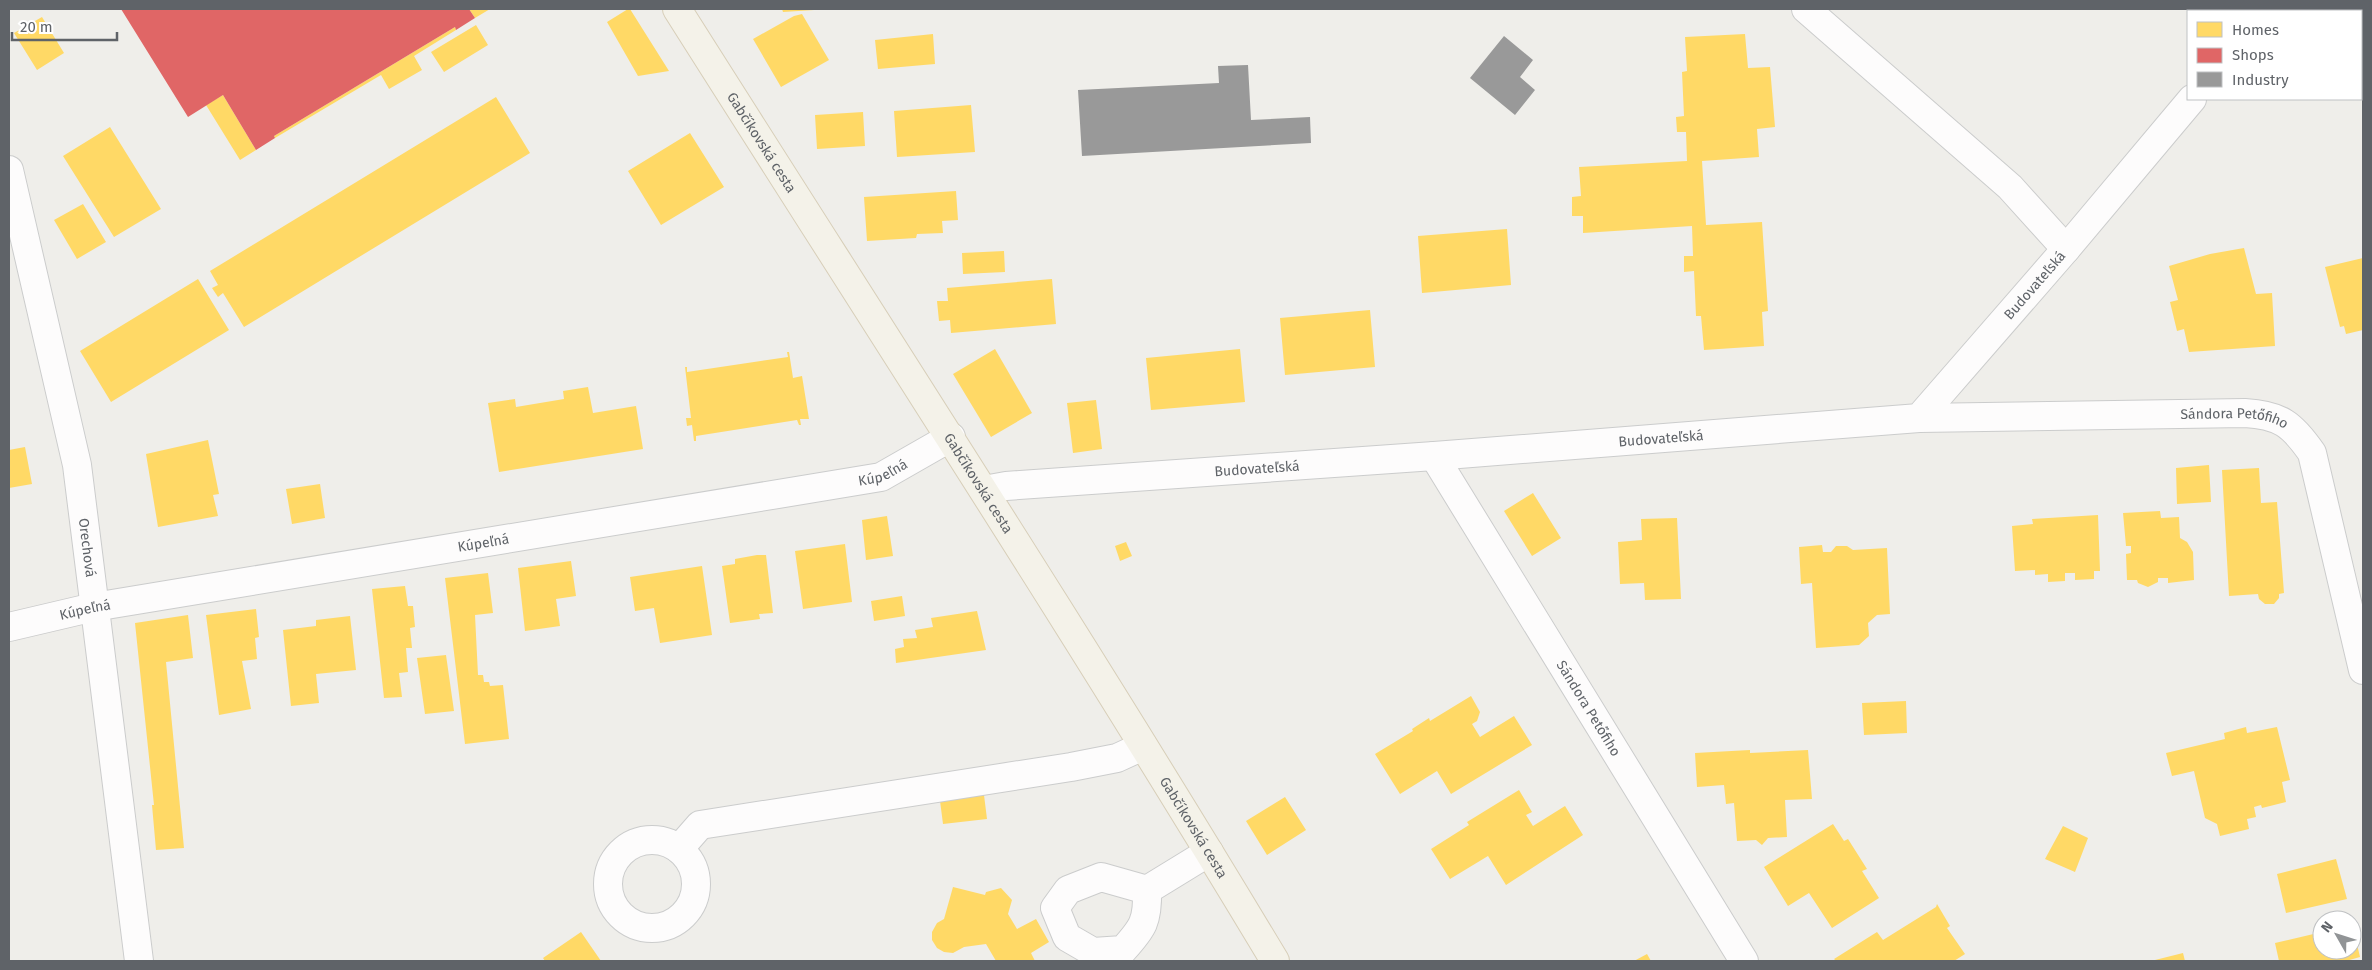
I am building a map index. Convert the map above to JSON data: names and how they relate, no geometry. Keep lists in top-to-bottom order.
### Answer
{
  "streets": {
    "main road": ["Gabčíkovská cesta"],
    "street": [
      "Budovateľská",
      "Sándora Petőfiho",
      "Kúpeľná",
      "Orechová"
    ]
  },
  "crossings": [
    ["Gabčíkovská cesta", "Budovateľská"],
    ["Gabčíkovská cesta", "Kúpeľná"],
    ["Budovateľská", "Sándora Petőfiho"],
    ["Kúpeľná", "Orechová"]
  ],
  "legend": ["Homes", "Shops", "Industry"],
  "scale_bar": "20 m",
  "north": "top left"
}
